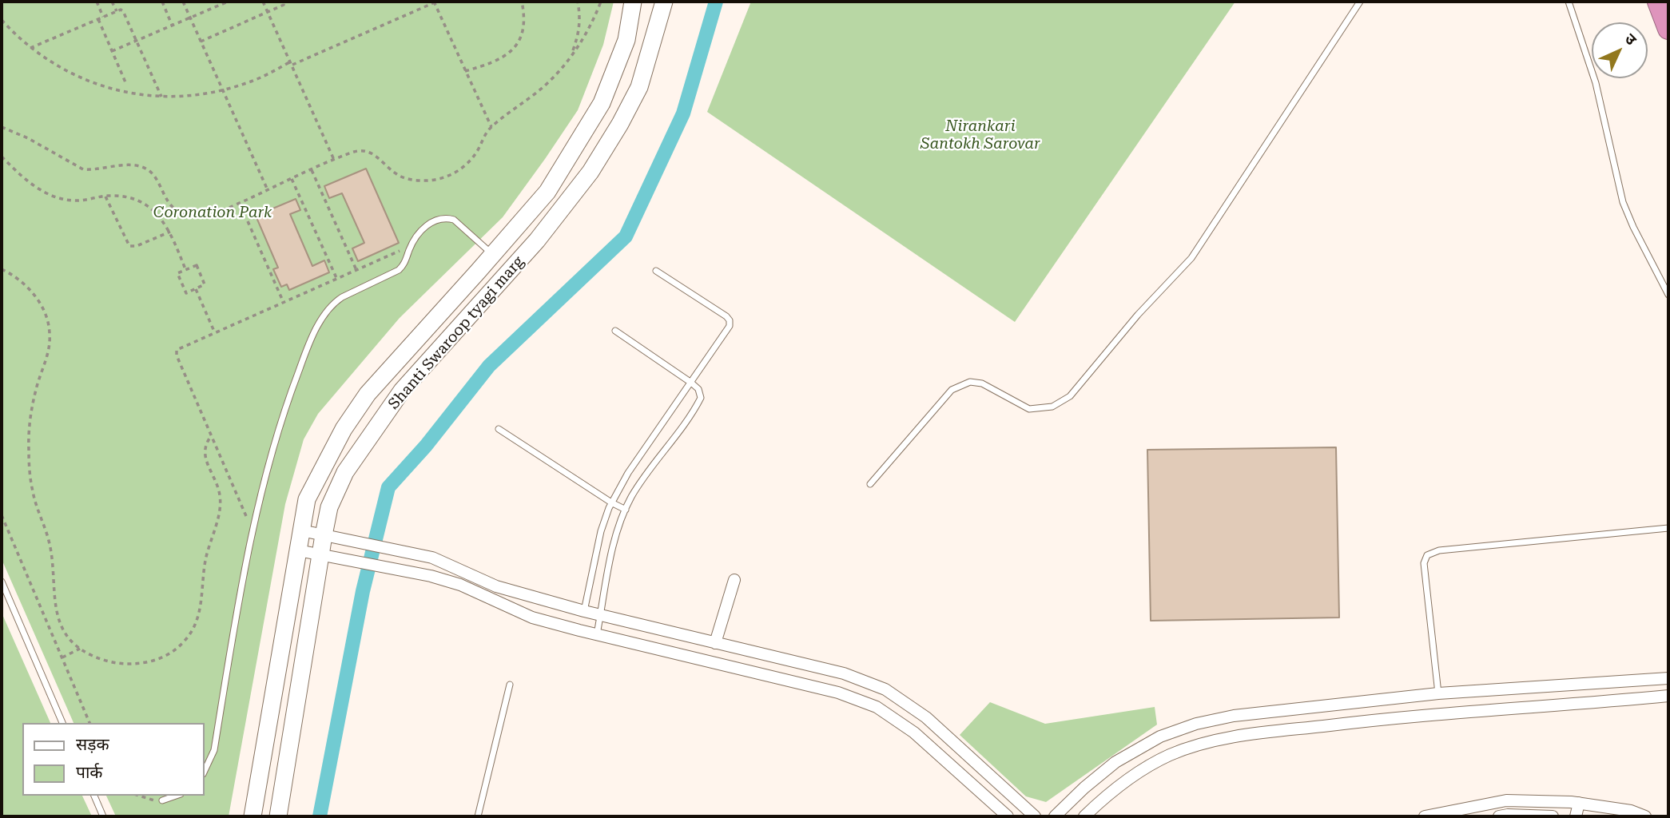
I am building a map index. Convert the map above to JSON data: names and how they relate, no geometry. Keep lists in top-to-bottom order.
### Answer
{
  "streets": {
    "main road": ["Shanti Swaroop tyagi marg"]
  },
  "parks": ["Nirankari Santokh Sarovar", "Coronation Park"],
  "legend": ["सड़क", "पार्क"],
  "north": "top right"
}
